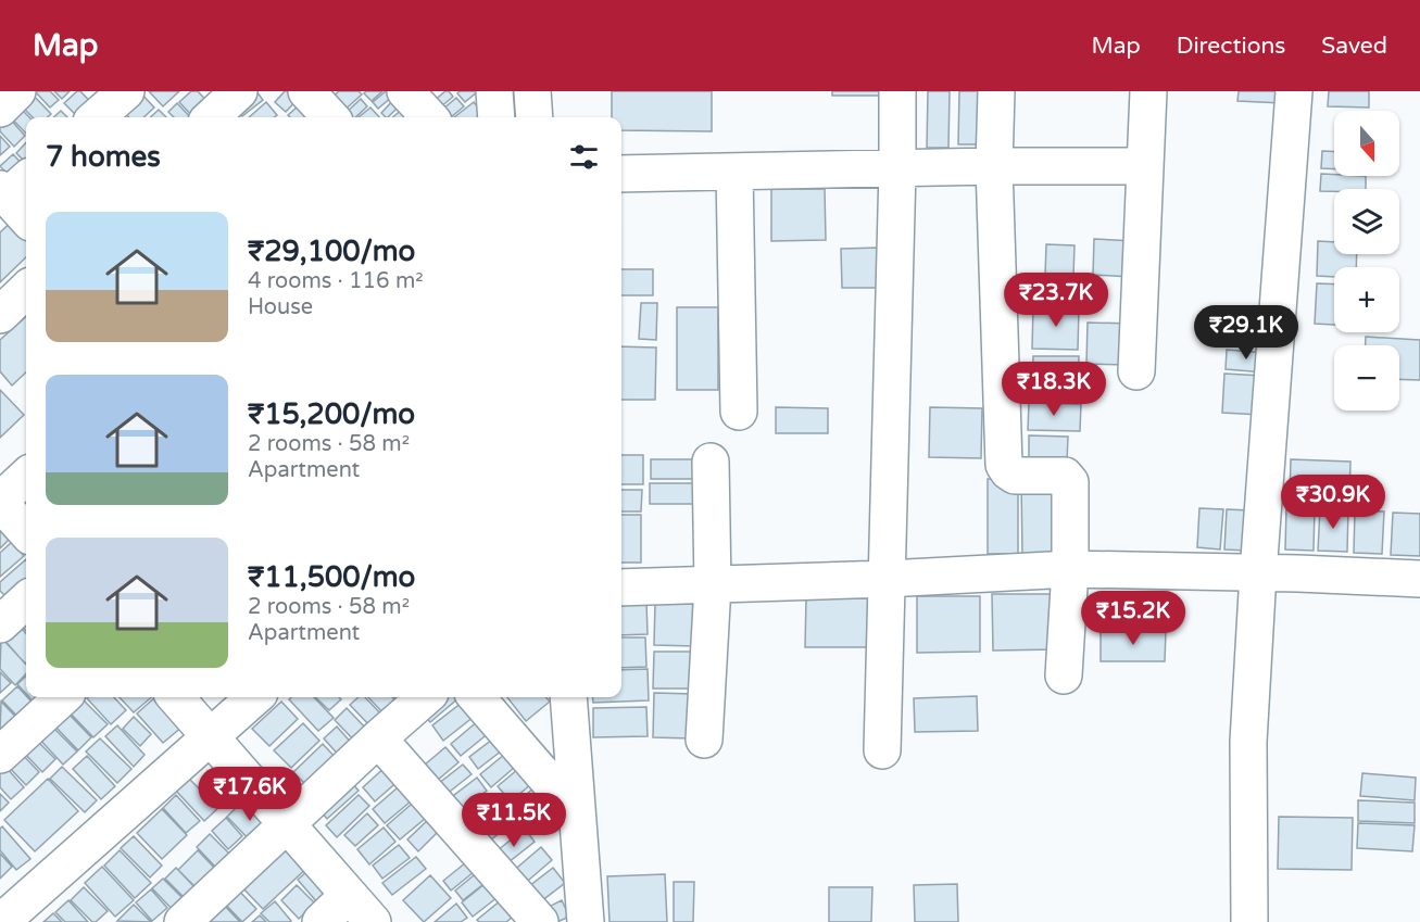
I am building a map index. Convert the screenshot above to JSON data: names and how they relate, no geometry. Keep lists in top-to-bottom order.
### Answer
{
  "north": "bottom",
  "page": {
    "header": "Map",
    "nav": ["Map", "Directions", "Saved"],
    "map_buttons": ["+", "−"],
    "heading": "7 homes",
    "list": [
      {
        "name": "₹29,100/mo",
        "note": "4 rooms · 116 m² · House"
      },
      {
        "name": "₹15,200/mo",
        "note": "2 rooms · 58 m² · Apartment"
      },
      {
        "name": "₹11,500/mo",
        "note": "2 rooms · 58 m² · Apartment"
      }
    ],
    "price": [
      "₹23.7K",
      "₹29.1K",
      "₹18.3K",
      "₹30.9K",
      "₹15.2K",
      "₹17.6K",
      "₹11.5K"
    ]
  }
}
